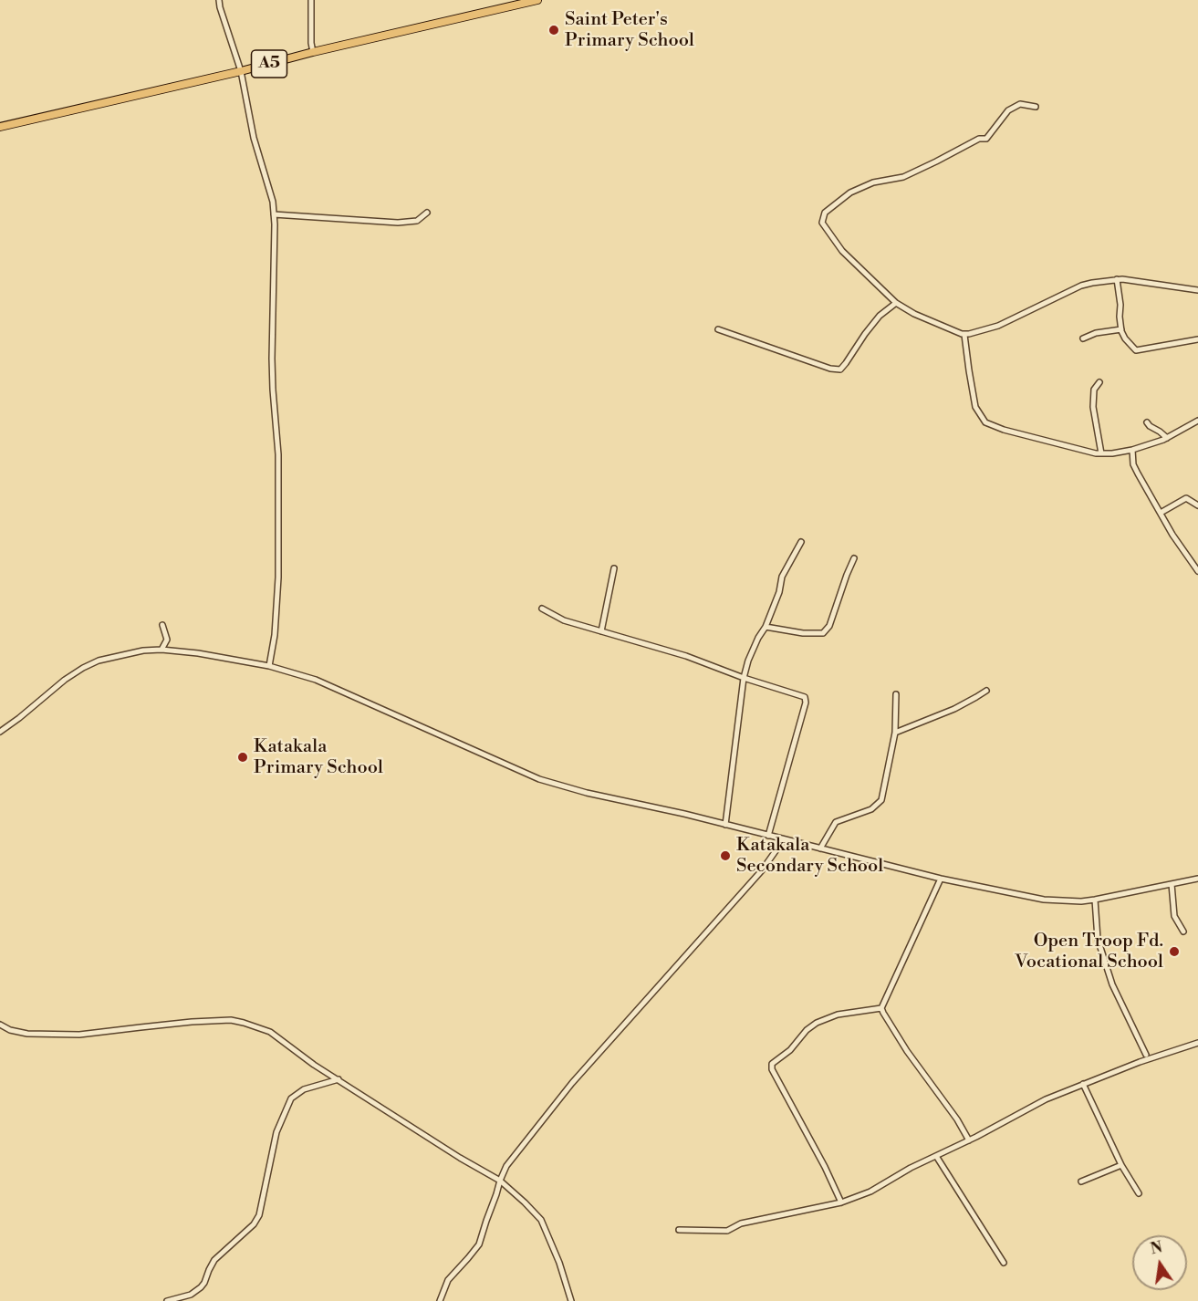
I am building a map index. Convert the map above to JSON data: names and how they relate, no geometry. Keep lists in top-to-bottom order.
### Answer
{
  "streets": {
    "main road": ["A5"]
  },
  "places": [
    "Saint Peter's Primary School",
    "Katakala Primary School",
    "Katakala Secondary School",
    "Open Troop Fd. Vocational School"
  ],
  "north": "top"
}
